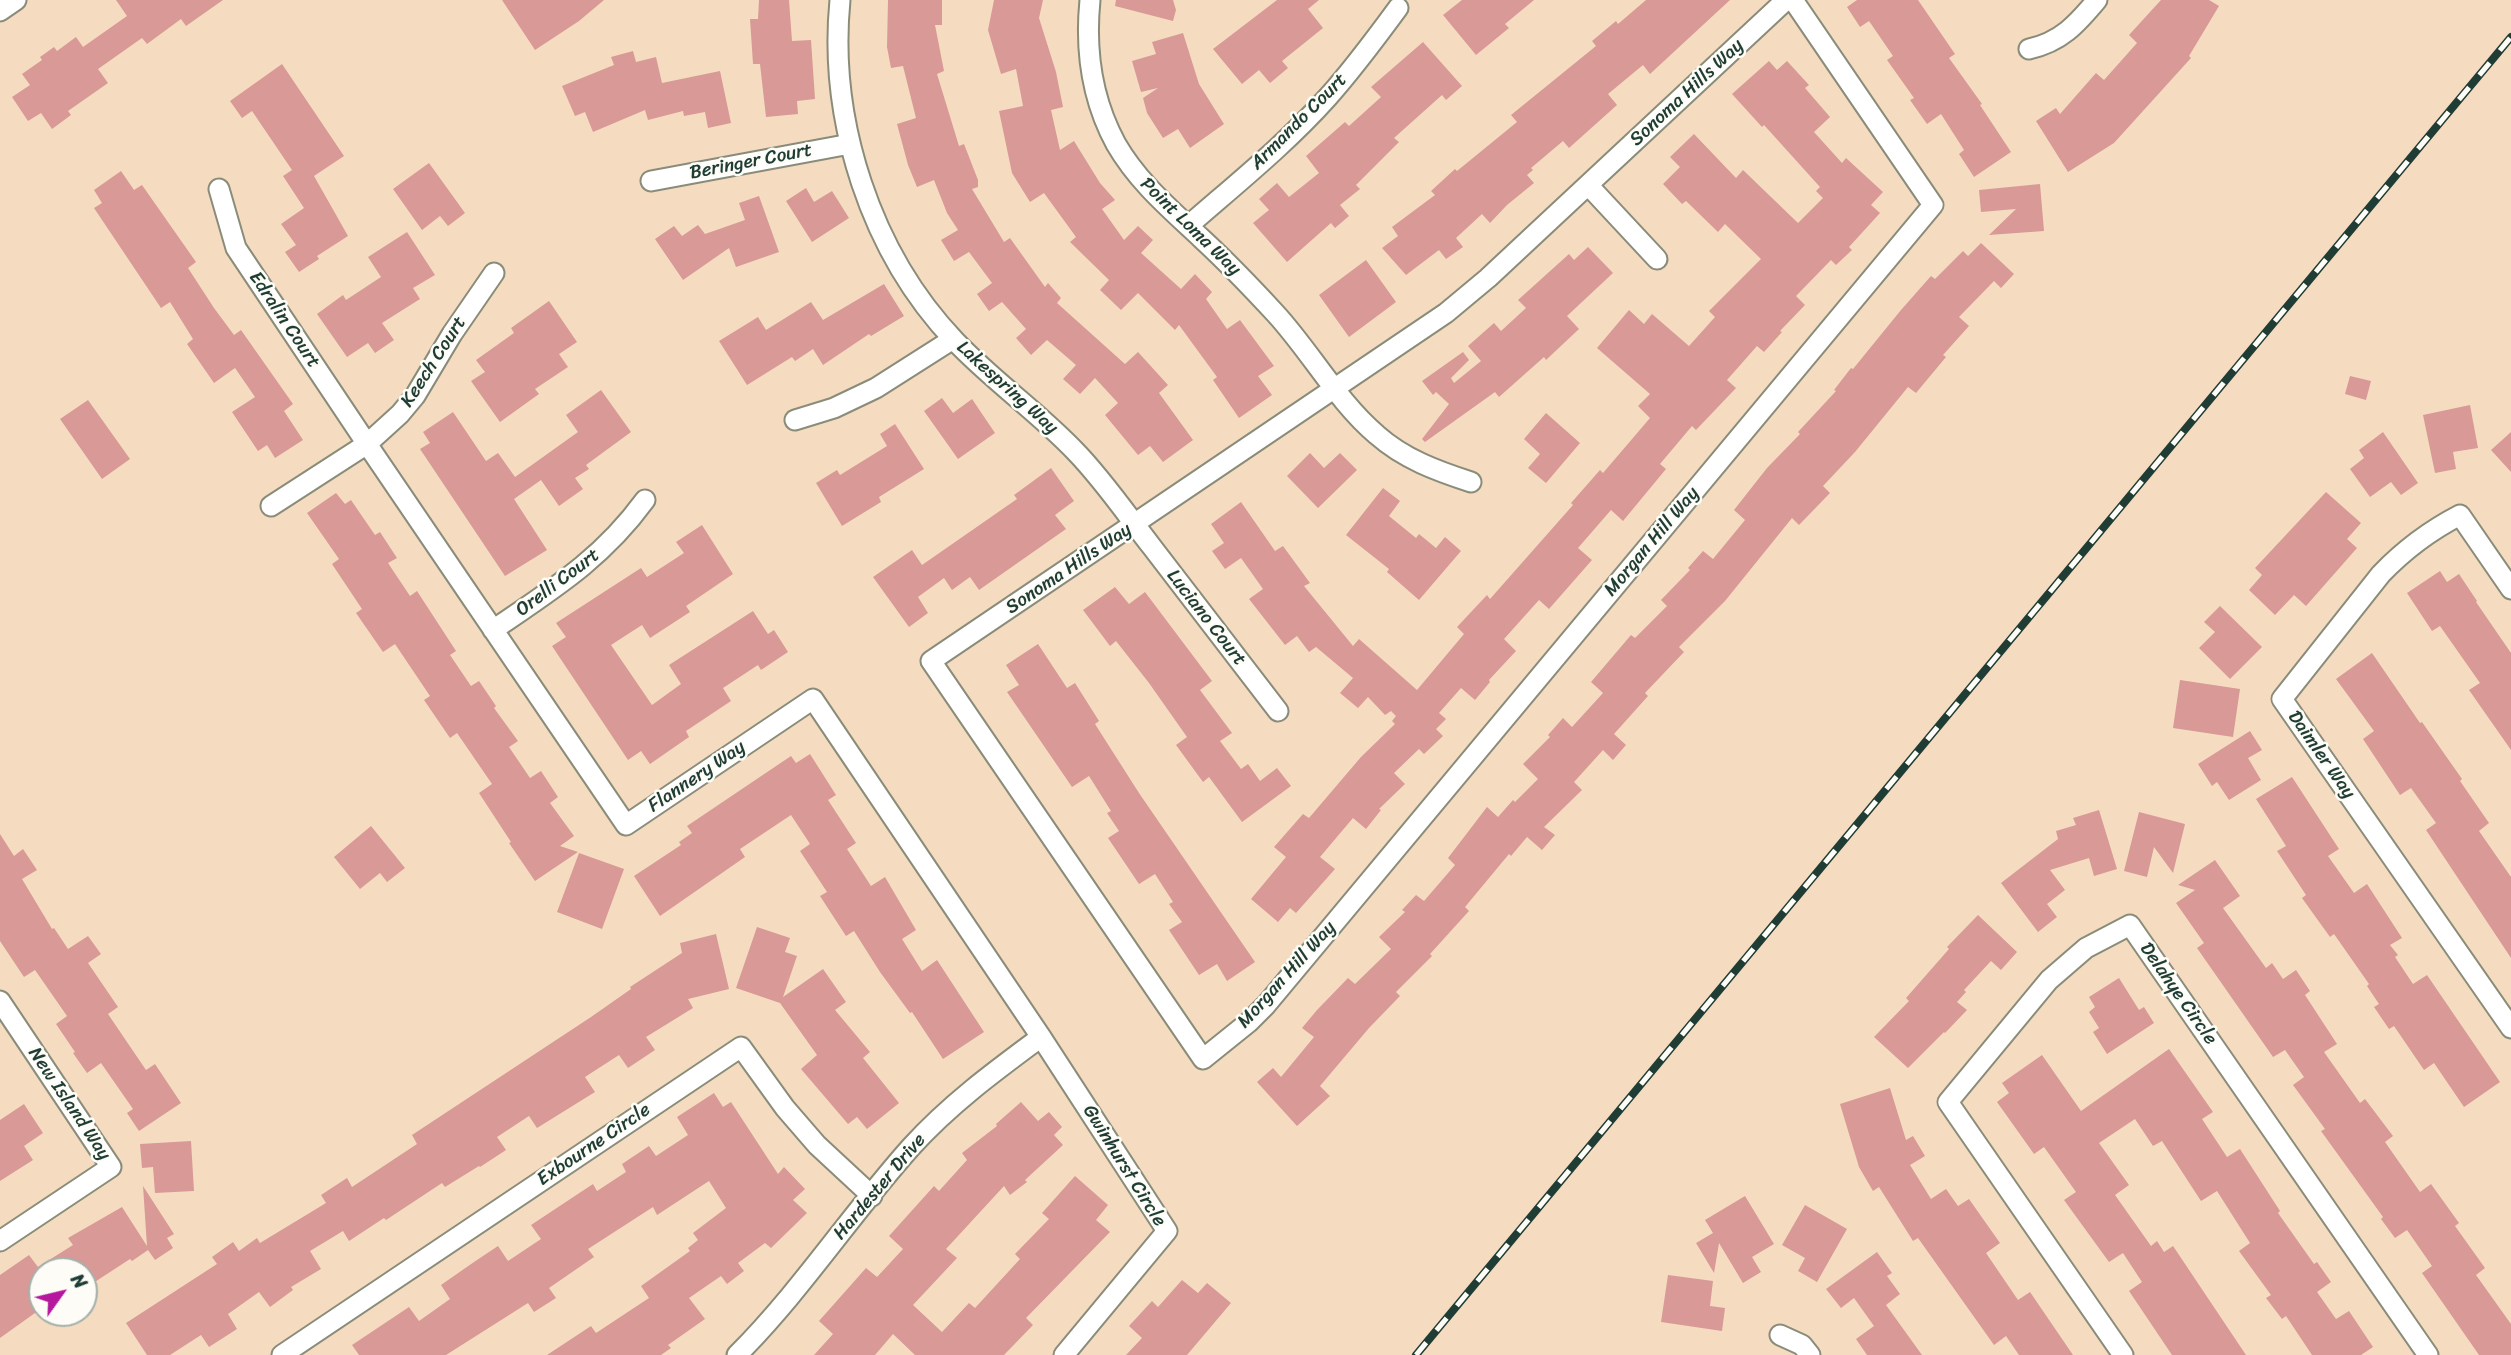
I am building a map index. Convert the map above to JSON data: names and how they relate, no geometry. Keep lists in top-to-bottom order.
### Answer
{
  "streets": {
    "street": [
      "Sonoma Hills Way",
      "Armando Court",
      "Beringer Court",
      "Point Loma Way",
      "Edralin Court",
      "Keech Court",
      "Lakespring Way",
      "Morgan Hill Way",
      "Orelli Court",
      "Luciano Court",
      "Daimler Way",
      "Flannery Way",
      "Delahye Circle",
      "New Island Way",
      "Exbourne Circle",
      "Gwinhurst Circle",
      "Hardester Drive"
    ]
  },
  "crossings": [
    ["Sonoma Hills Way", "Point Loma Way"],
    ["Sonoma Hills Way", "Lakespring Way"],
    ["Sonoma Hills Way", "Morgan Hill Way"],
    ["Sonoma Hills Way", "Luciano Court"],
    ["Armando Court", "Point Loma Way"],
    ["Beringer Court", "Lakespring Way"],
    ["Edralin Court", "Keech Court"],
    ["Edralin Court", "Flannery Way"],
    ["Keech Court", "Flannery Way"],
    ["Lakespring Way", "Luciano Court"],
    ["Orelli Court", "Flannery Way"],
    ["Flannery Way", "Gwinhurst Circle"],
    ["Flannery Way", "Hardester Drive"],
    ["Exbourne Circle", "Hardester Drive"],
    ["Gwinhurst Circle", "Hardester Drive"]
  ],
  "north": "top right"
}
